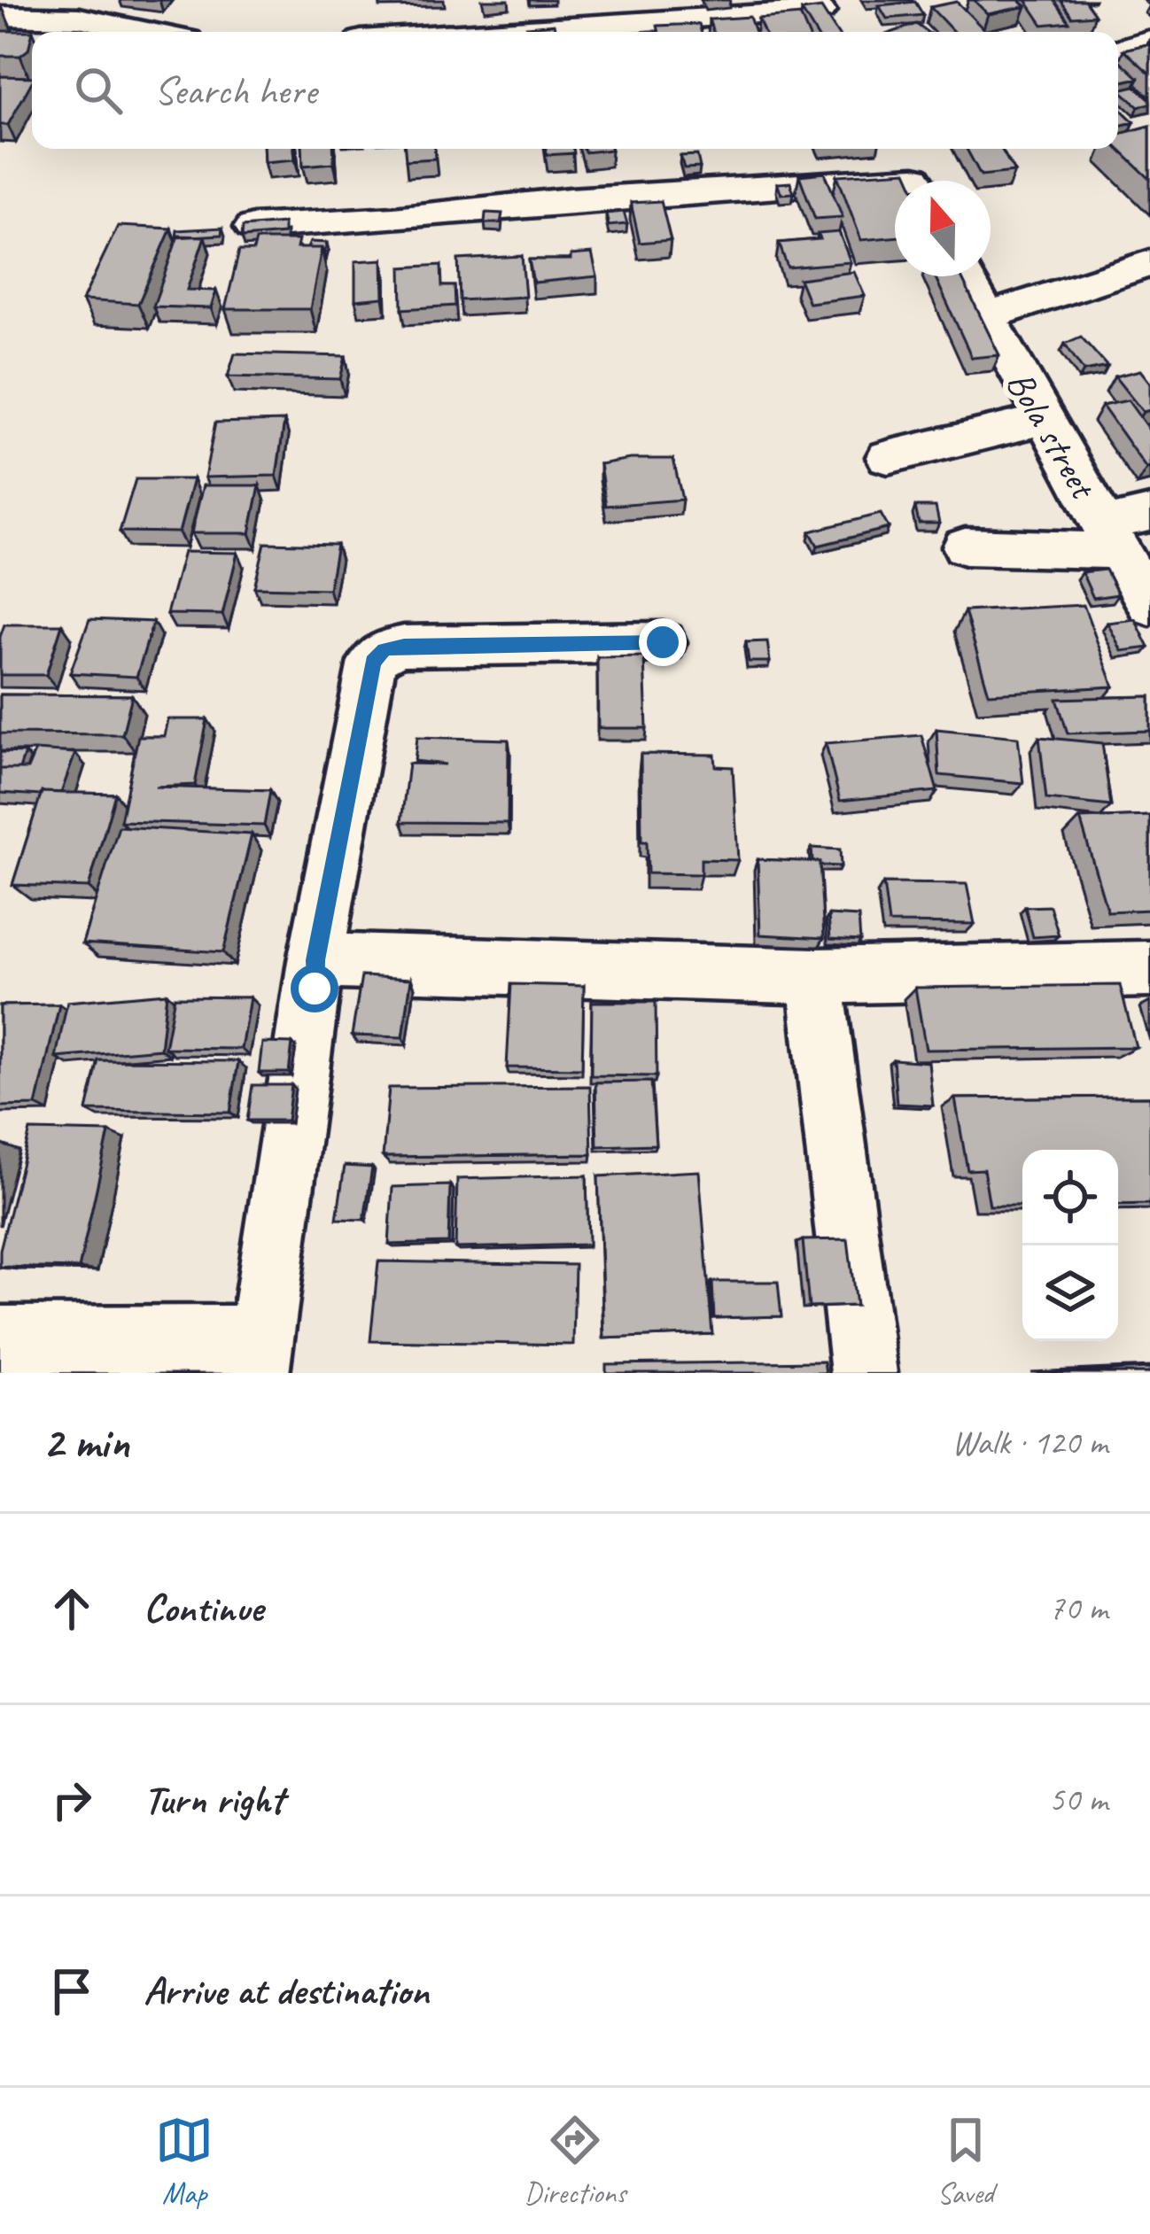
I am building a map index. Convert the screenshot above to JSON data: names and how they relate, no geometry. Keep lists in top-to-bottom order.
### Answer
{
  "streets": {
    "street": ["Bola street"]
  },
  "north": "top",
  "page": {
    "search": "Search here",
    "heading": ["2 min", "Walk · 120 m"],
    "list": [
      ["Continue", "70 m"],
      ["Turn right", "50 m"],
      "Arrive at destination"
    ],
    "nav": ["Map", "Directions", "Saved"]
  }
}
